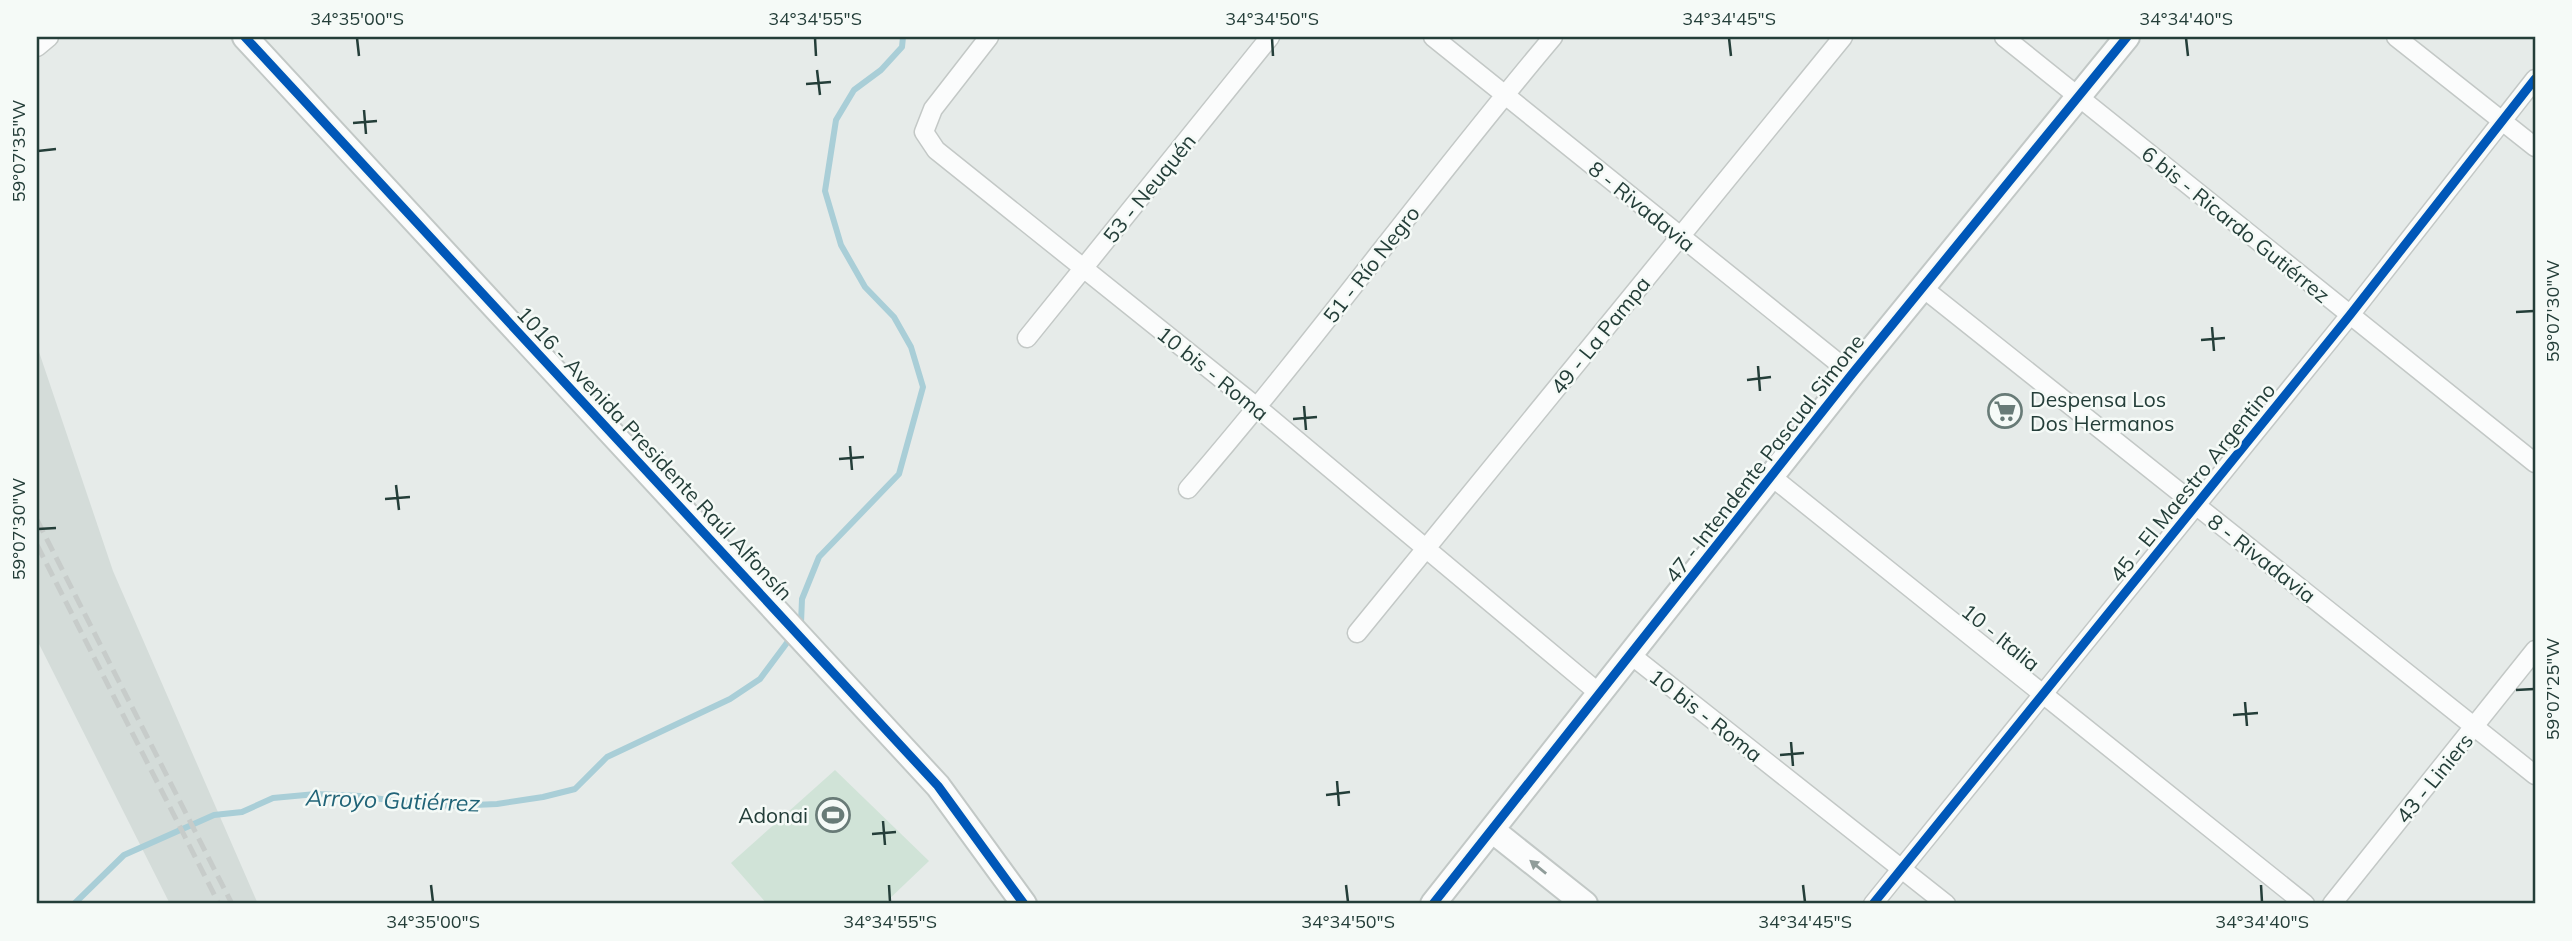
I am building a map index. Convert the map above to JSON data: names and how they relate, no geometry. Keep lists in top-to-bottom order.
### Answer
{
  "streets": {
    "street": [
      "53 - Neuquén",
      "8 - Rivadavia",
      "6 bis - Ricardo Gutiérrez",
      "51 - Río Negro",
      "49 - La Pampa",
      "10 bis - Roma",
      "1016 - Avenida Presidente Raúl Alfonsín",
      "47 - Intendente Pascual Simone",
      "45 - El Maestro Argentino",
      "10 - Italia",
      "43 - Liniers"
    ]
  },
  "crossings": [
    ["53 - Neuquén", "10 bis - Roma"],
    ["8 - Rivadavia", "51 - Río Negro"],
    ["8 - Rivadavia", "49 - La Pampa"],
    ["8 - Rivadavia", "47 - Intendente Pascual Simone"],
    ["8 - Rivadavia", "45 - El Maestro Argentino"],
    ["8 - Rivadavia", "43 - Liniers"],
    ["6 bis - Ricardo Gutiérrez", "47 - Intendente Pascual Simone"],
    ["6 bis - Ricardo Gutiérrez", "45 - El Maestro Argentino"],
    ["51 - Río Negro", "10 bis - Roma"],
    ["49 - La Pampa", "10 bis - Roma"],
    ["10 bis - Roma", "47 - Intendente Pascual Simone"],
    ["10 bis - Roma", "45 - El Maestro Argentino"],
    ["47 - Intendente Pascual Simone", "10 - Italia"],
    ["45 - El Maestro Argentino", "10 - Italia"]
  ],
  "water": ["Arroyo Gutiérrez"],
  "places": {
    "supermarket": ["Despensa Los Dos Hermanos"],
    "sports": ["Adonai"]
  },
  "coordinates": [
    "34°35'00\"S",
    "34°34'55\"S",
    "34°34'50\"S",
    "34°34'45\"S",
    "34°34'40\"S",
    "59°07'35\"W",
    "59°07'30\"W",
    "59°07'25\"W"
  ]
}
